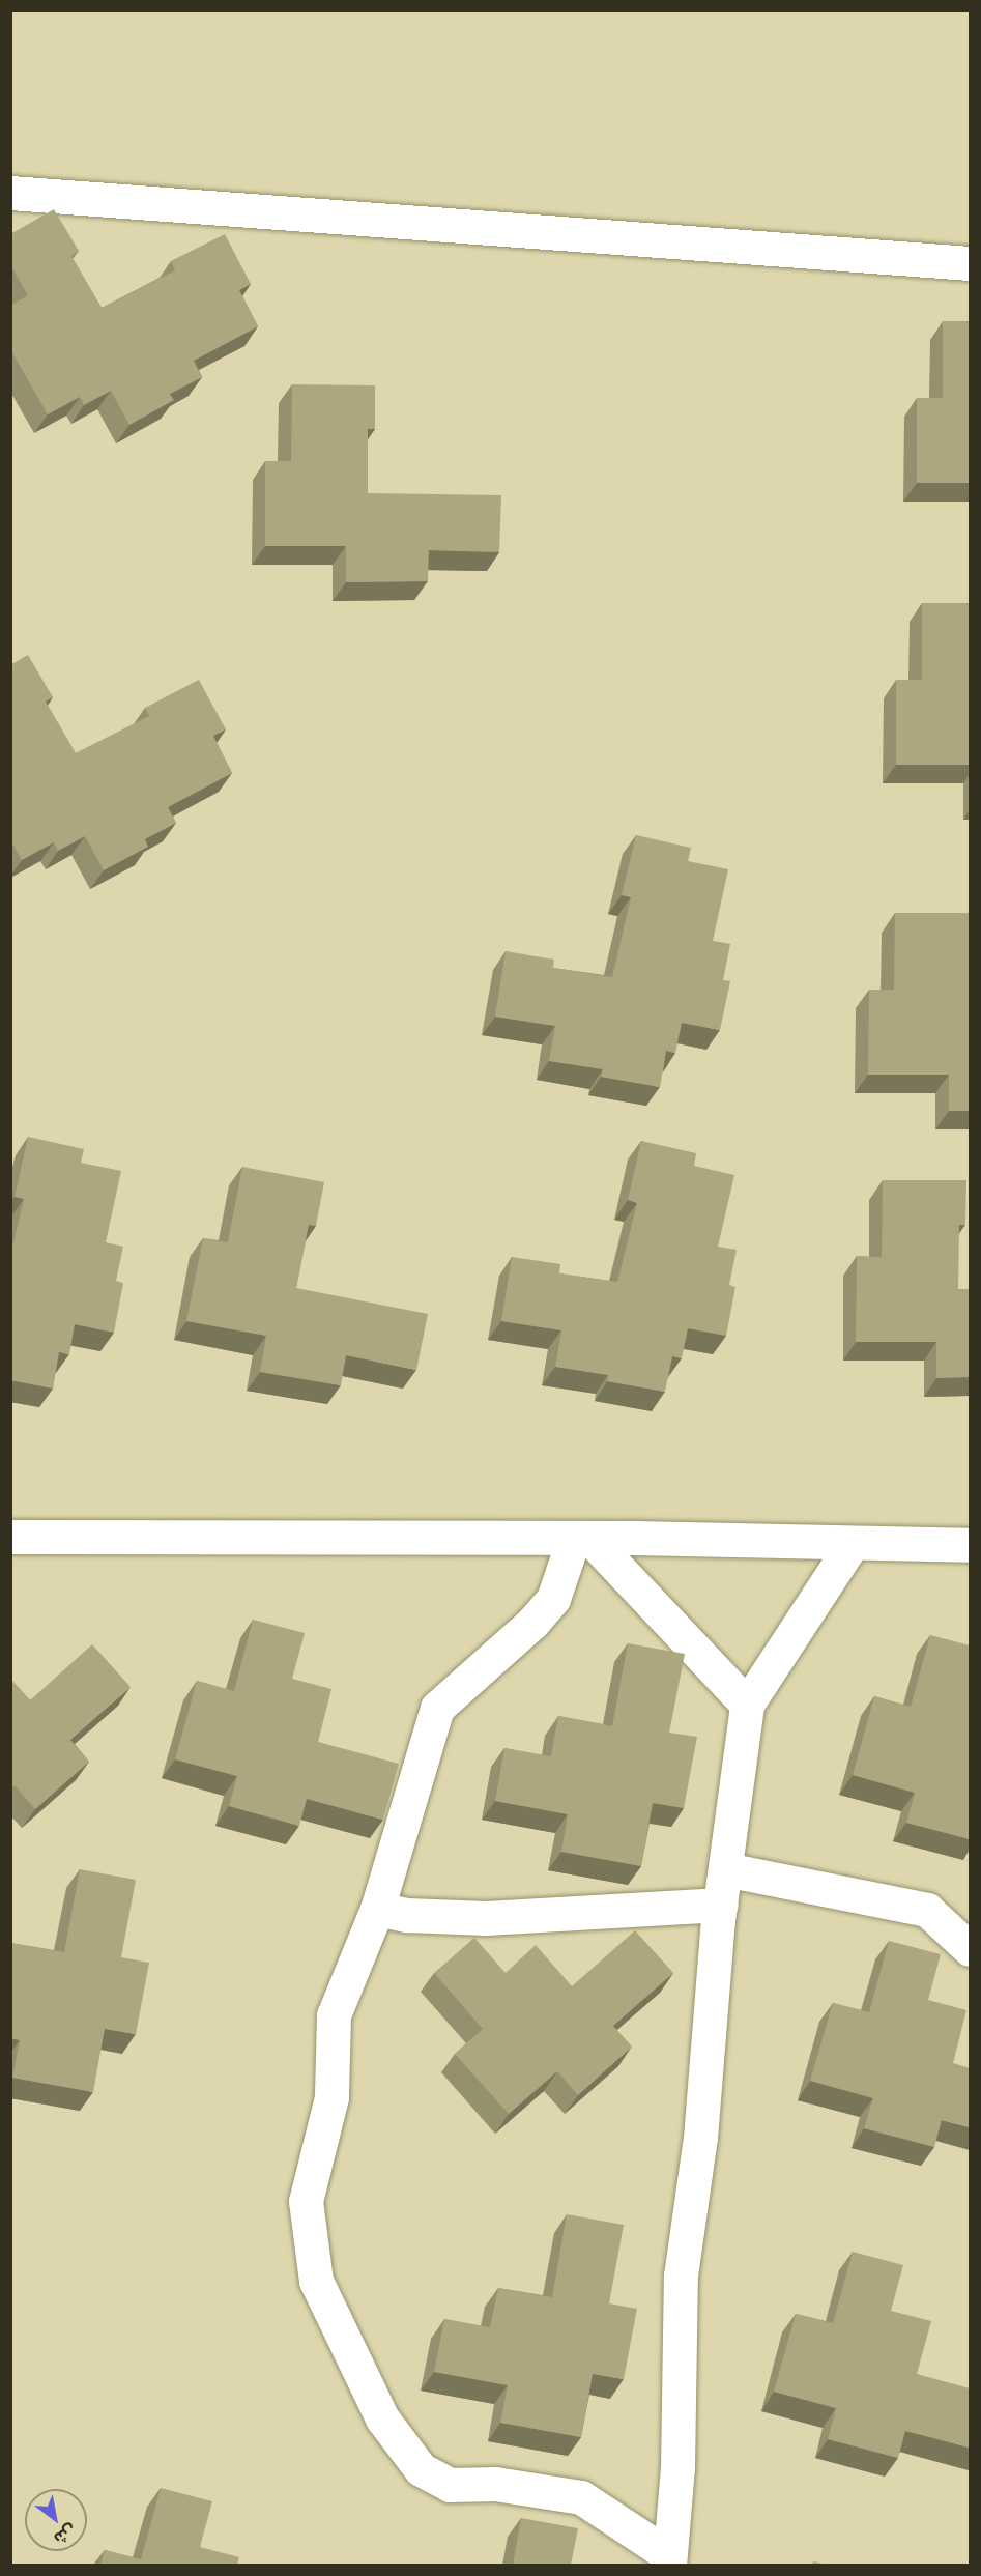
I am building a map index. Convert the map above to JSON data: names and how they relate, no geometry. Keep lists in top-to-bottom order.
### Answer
{
  "north": "bottom right"
}
